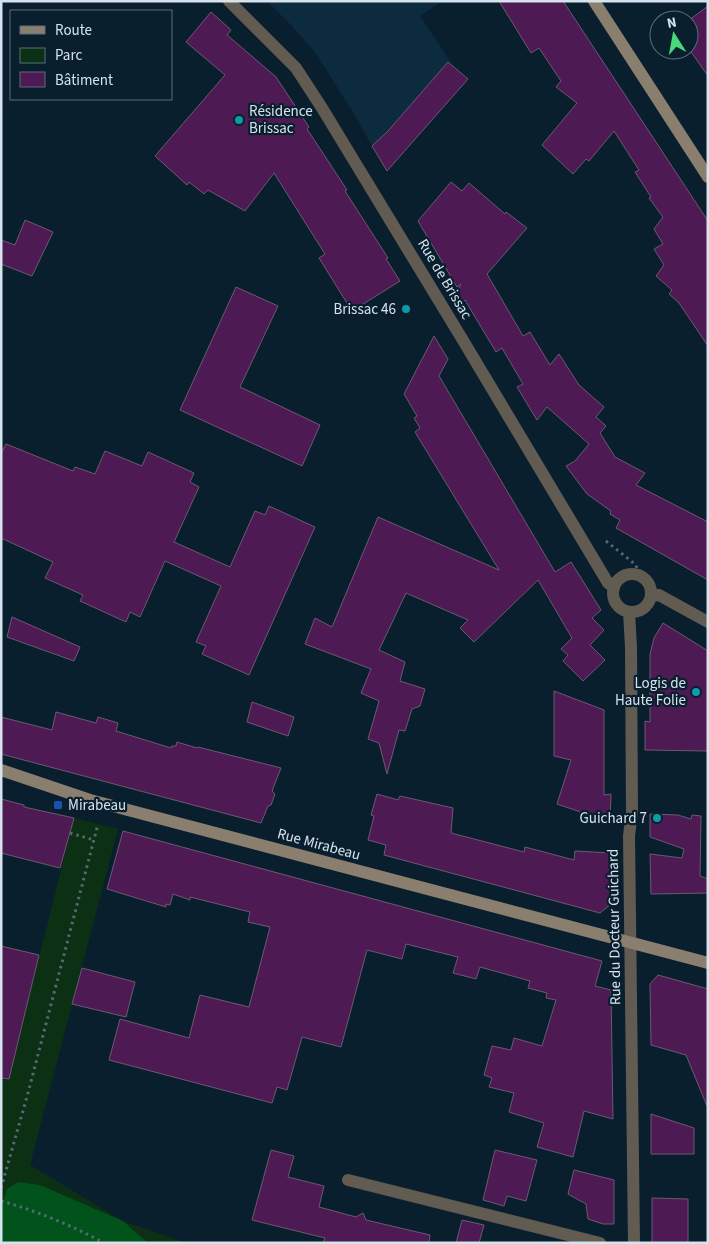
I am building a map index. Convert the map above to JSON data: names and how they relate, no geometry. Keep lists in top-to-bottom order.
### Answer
{
  "streets": {
    "street": ["Rue de Brissac", "Rue Mirabeau", "Rue du Docteur Guichard"]
  },
  "crossings": [
    ["Rue de Brissac", "Rue du Docteur Guichard"],
    ["Rue Mirabeau", "Rue du Docteur Guichard"]
  ],
  "places": {
    "other": [
      "Résidence Brissac",
      "Brissac 46",
      "Logis de Haute Folie",
      "Guichard 7"
    ],
    "transit": ["Mirabeau"]
  },
  "legend": ["Route", "Parc", "Bâtiment"],
  "north": "top"
}
